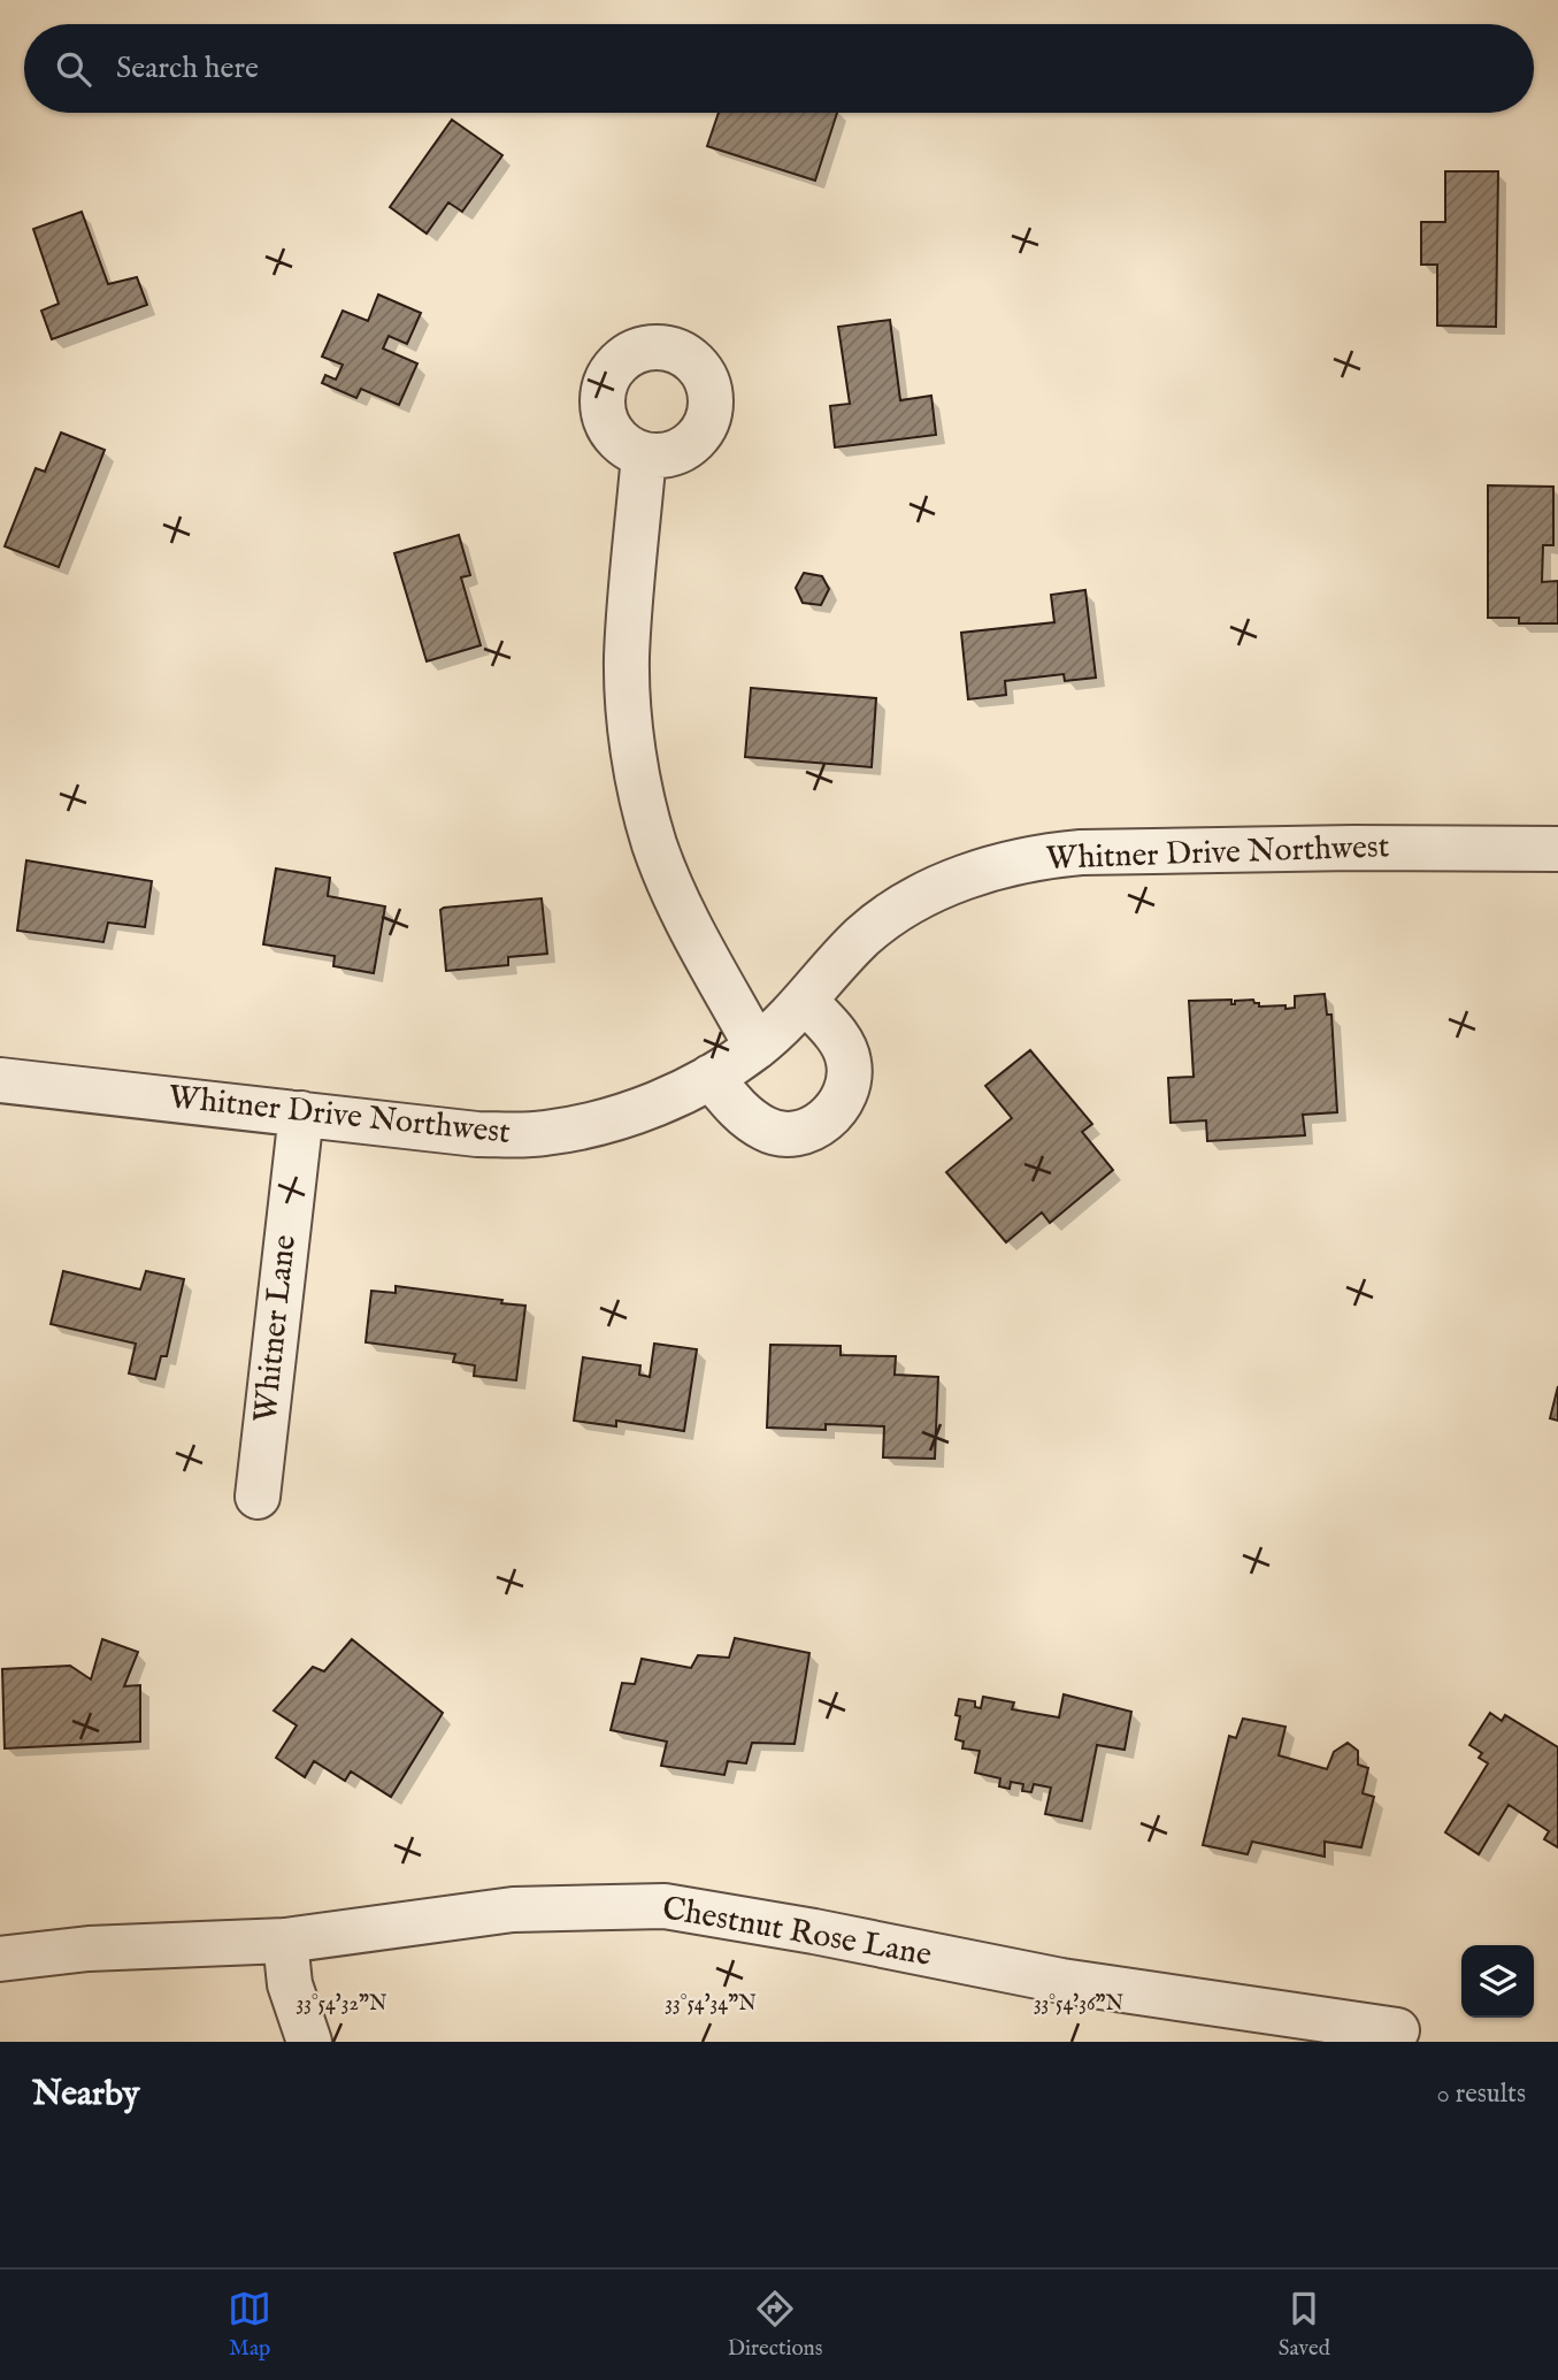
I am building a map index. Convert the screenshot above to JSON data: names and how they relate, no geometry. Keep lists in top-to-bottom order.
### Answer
{
  "streets": {
    "street": ["Whitner Drive Northwest", "Whitner Lane", "Chestnut Rose Lane"]
  },
  "crossings": [
    ["Whitner Drive Northwest", "Whitner Lane"]
  ],
  "page": {
    "search": "Search here",
    "heading": ["Nearby", "0 results"],
    "nav": ["Map", "Directions", "Saved"]
  },
  "coordinates": ["33°54'32\"N", "33°54'34\"N", "33°54'36\"N"]
}
